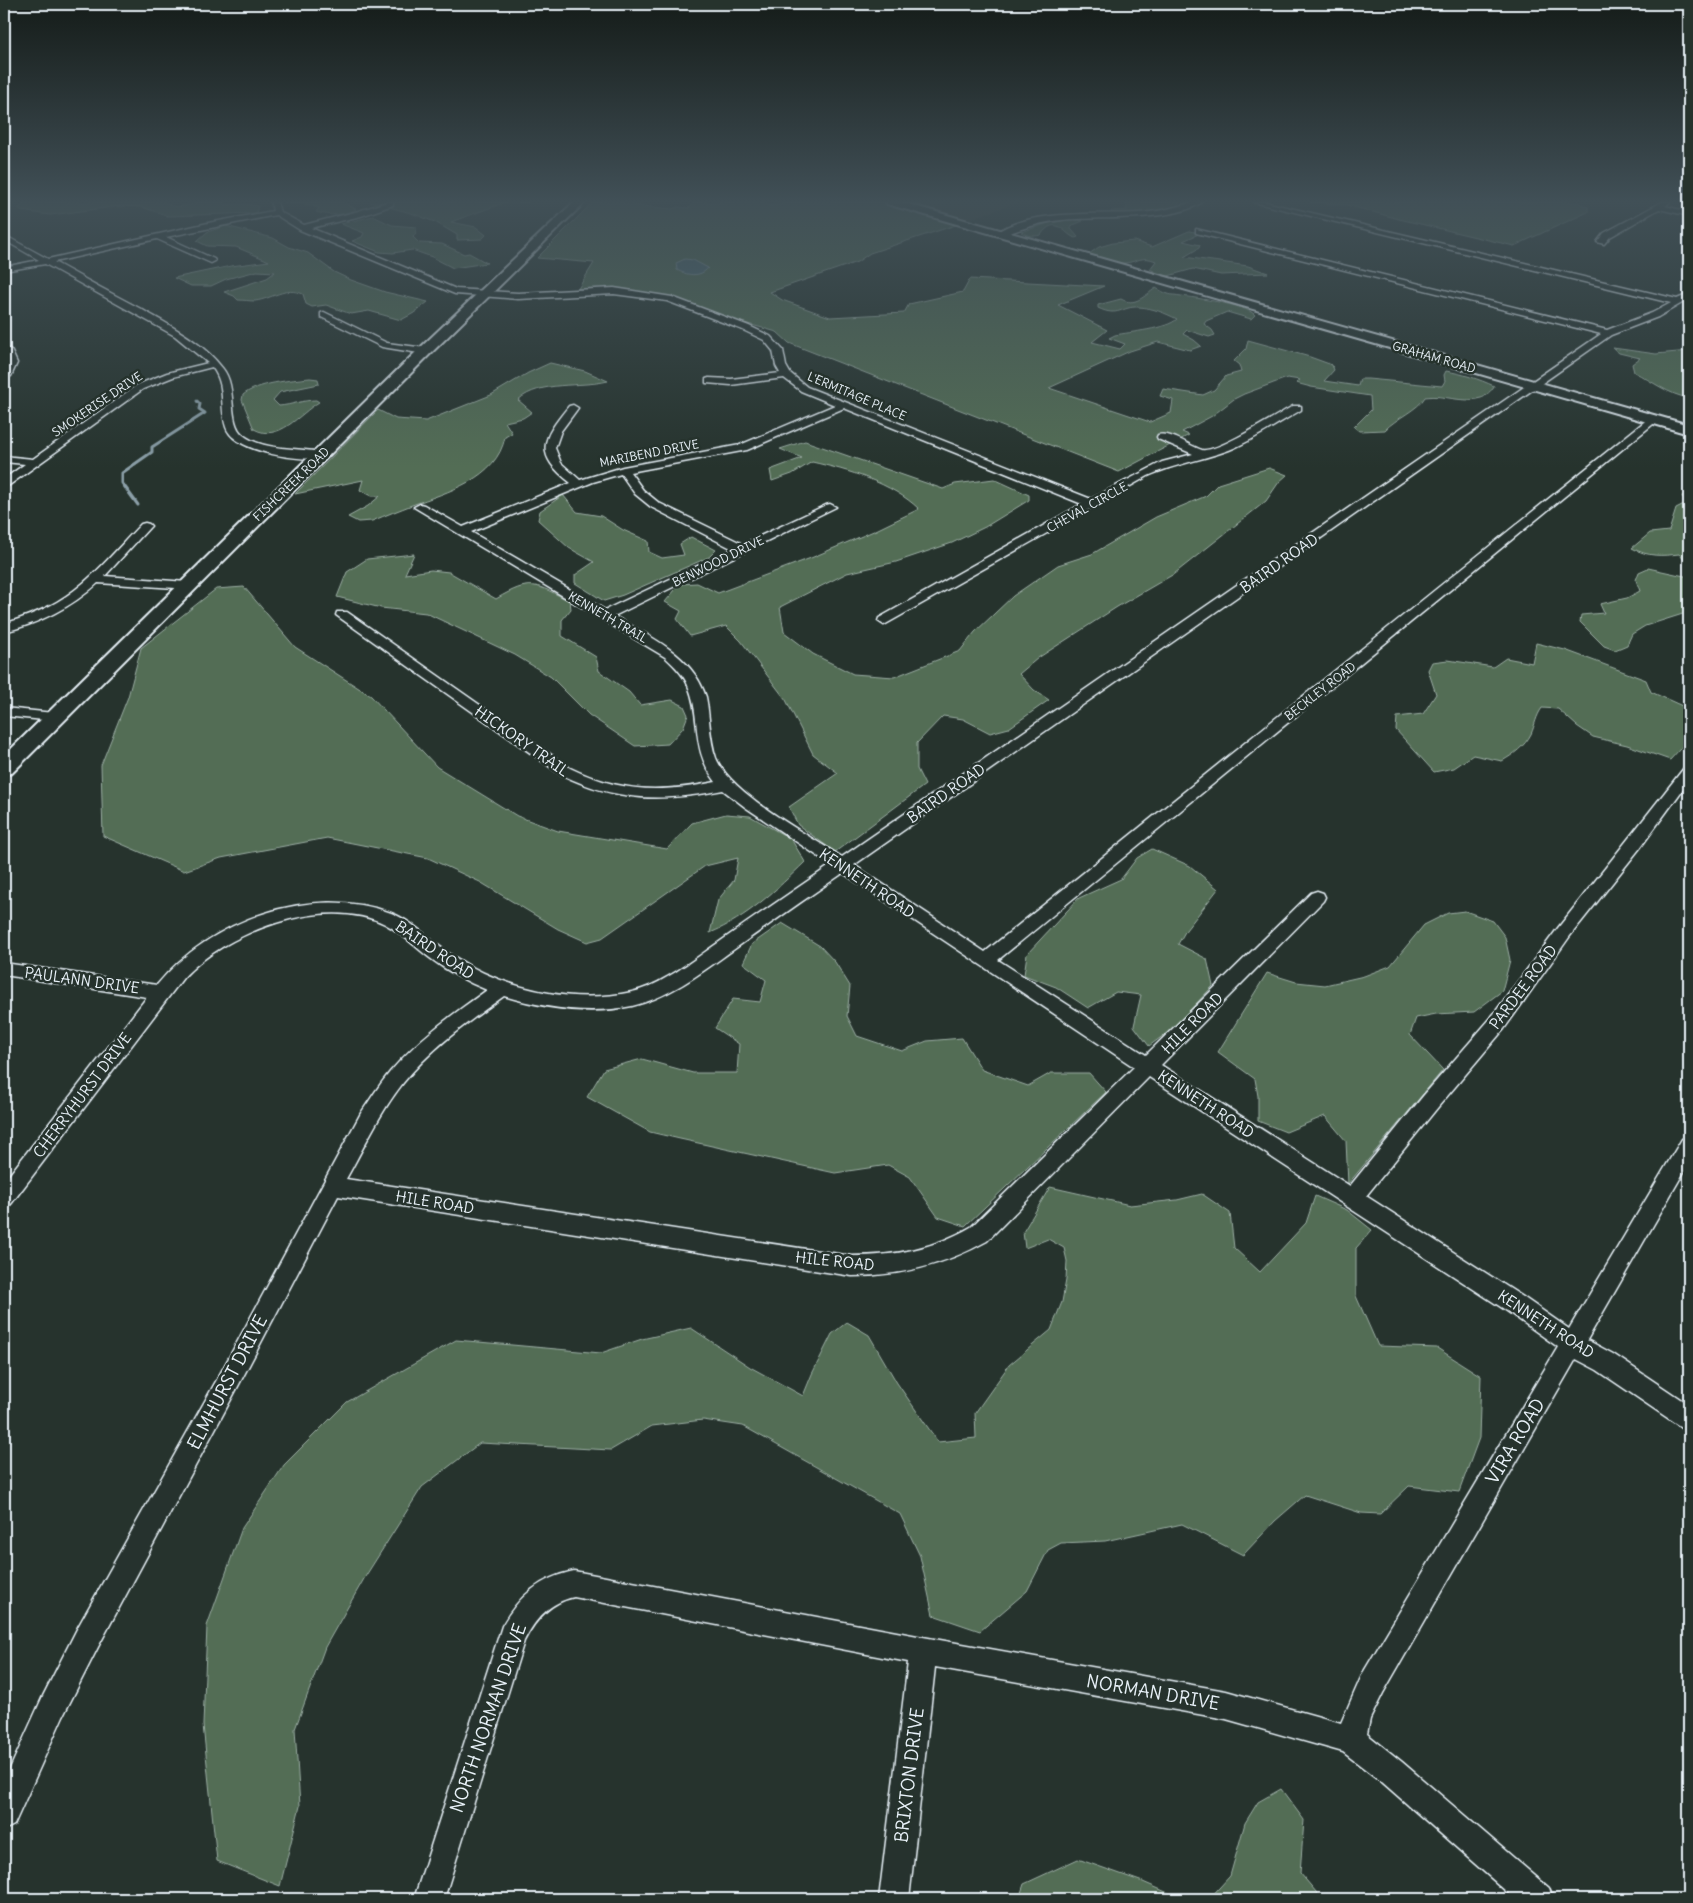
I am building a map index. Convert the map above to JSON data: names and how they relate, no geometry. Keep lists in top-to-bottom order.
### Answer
{
  "streets": {
    "main road": ["GRAHAM ROAD", "FISHCREEK ROAD"],
    "street": [
      "L'ERMITAGE PLACE",
      "SMOKERISE DRIVE",
      "MARIBEND DRIVE",
      "CHEVAL CIRCLE",
      "BENWOOD DRIVE",
      "BAIRD ROAD",
      "KENNETH TRAIL",
      "BECKLEY ROAD",
      "HICKORY TRAIL",
      "KENNETH ROAD",
      "PAULANN DRIVE",
      "PARDEE ROAD",
      "HILE ROAD",
      "CHERRYHURST DRIVE",
      "ELMHURST DRIVE",
      "VIRA ROAD",
      "NORMAN DRIVE",
      "NORTH NORMAN DRIVE",
      "BRIXTON DRIVE"
    ]
  },
  "crossings": [
    ["GRAHAM ROAD", "BAIRD ROAD"],
    ["GRAHAM ROAD", "BECKLEY ROAD"],
    ["L'ERMITAGE PLACE", "MARIBEND DRIVE"],
    ["L'ERMITAGE PLACE", "FISHCREEK ROAD"],
    ["L'ERMITAGE PLACE", "CHEVAL CIRCLE"],
    ["MARIBEND DRIVE", "KENNETH TRAIL"],
    ["BENWOOD DRIVE", "KENNETH TRAIL"],
    ["BAIRD ROAD", "KENNETH ROAD"],
    ["BAIRD ROAD", "PAULANN DRIVE"],
    ["BAIRD ROAD", "CHERRYHURST DRIVE"],
    ["BAIRD ROAD", "ELMHURST DRIVE"],
    ["KENNETH TRAIL", "HICKORY TRAIL"],
    ["KENNETH TRAIL", "KENNETH ROAD"],
    ["BECKLEY ROAD", "KENNETH ROAD"],
    ["HICKORY TRAIL", "KENNETH ROAD"],
    ["KENNETH ROAD", "PARDEE ROAD"],
    ["KENNETH ROAD", "HILE ROAD"],
    ["KENNETH ROAD", "VIRA ROAD"],
    ["PAULANN DRIVE", "CHERRYHURST DRIVE"],
    ["HILE ROAD", "ELMHURST DRIVE"],
    ["VIRA ROAD", "NORMAN DRIVE"],
    ["NORMAN DRIVE", "NORTH NORMAN DRIVE"],
    ["NORMAN DRIVE", "BRIXTON DRIVE"]
  ]
}
